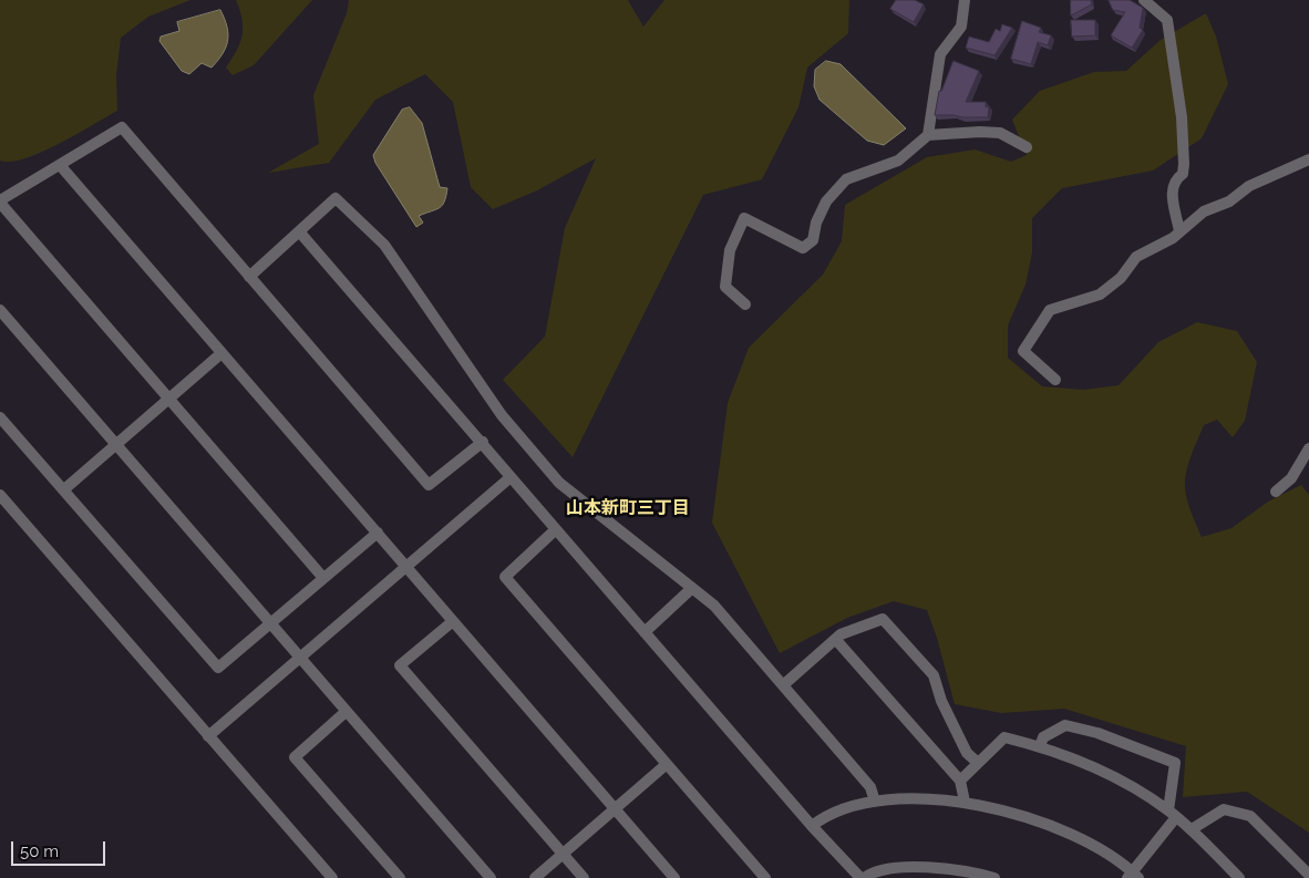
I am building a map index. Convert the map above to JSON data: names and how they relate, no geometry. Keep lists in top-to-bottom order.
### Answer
{
  "districts": ["山本新町三丁目"],
  "scale_bar": "50 m"
}
